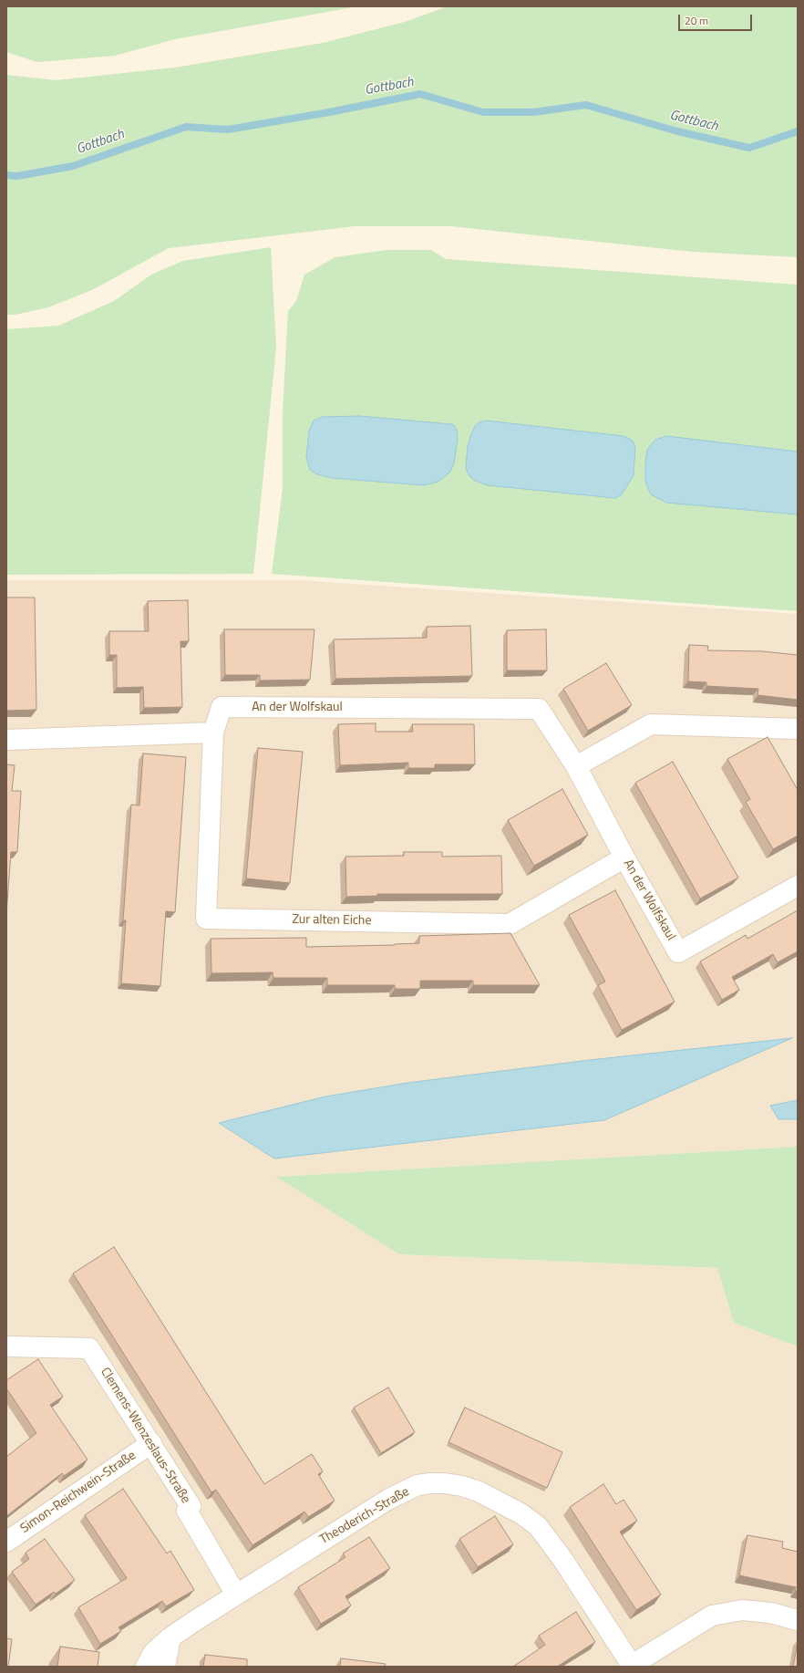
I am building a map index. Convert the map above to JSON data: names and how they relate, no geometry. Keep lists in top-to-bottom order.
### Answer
{
  "streets": {
    "street": [
      "An der Wolfskaul",
      "Zur alten Eiche",
      "Clemens-Wenzeslaus-Straße",
      "Simon-Reichwein-Straße",
      "Theoderich-Straße"
    ]
  },
  "crossings": [
    ["An der Wolfskaul", "Zur alten Eiche"],
    ["Clemens-Wenzeslaus-Straße", "Simon-Reichwein-Straße"],
    ["Clemens-Wenzeslaus-Straße", "Theoderich-Straße"]
  ],
  "water": ["Gottbach"],
  "scale_bar": "20 m"
}
